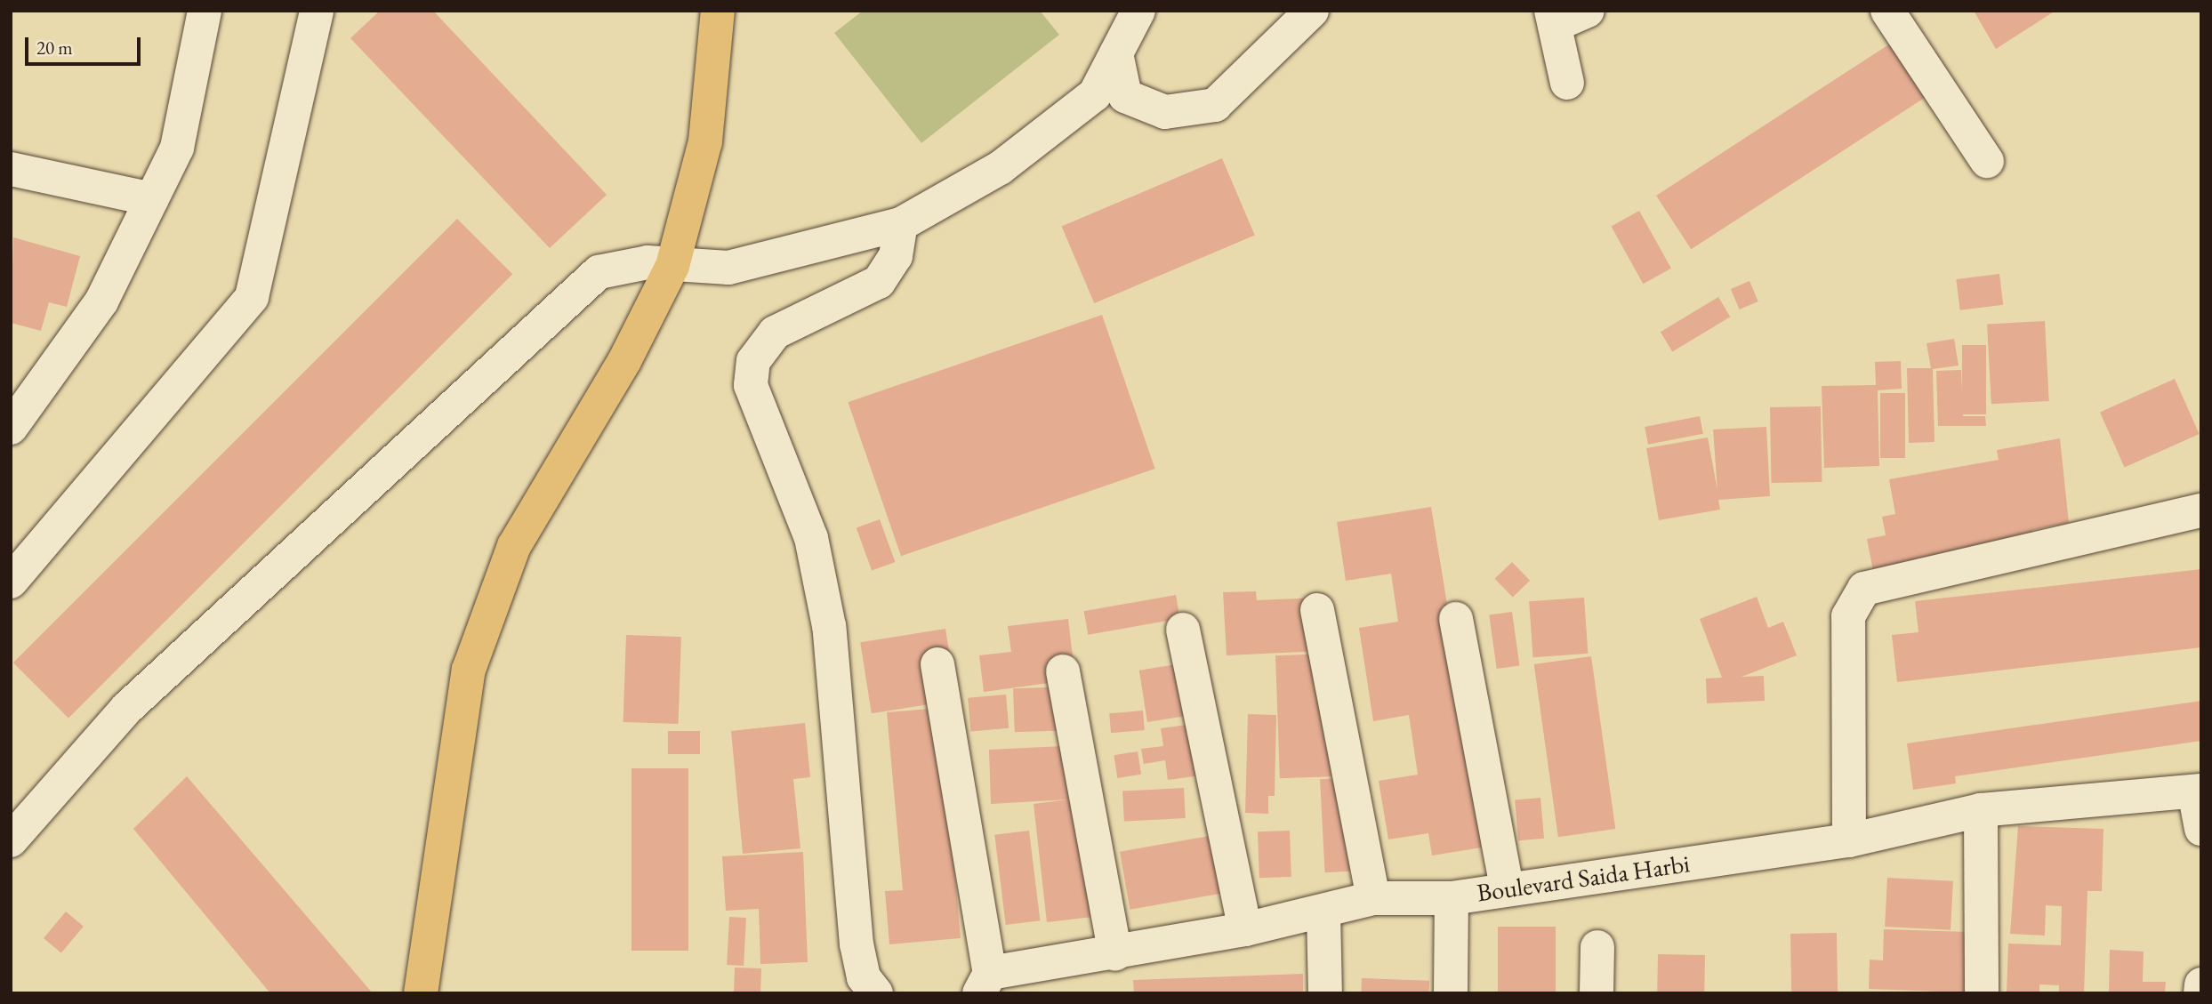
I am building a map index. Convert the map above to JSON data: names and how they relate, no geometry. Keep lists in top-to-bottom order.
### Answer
{
  "streets": {
    "street": ["Boulevard Saida Harbi"]
  },
  "scale_bar": "20 m"
}
